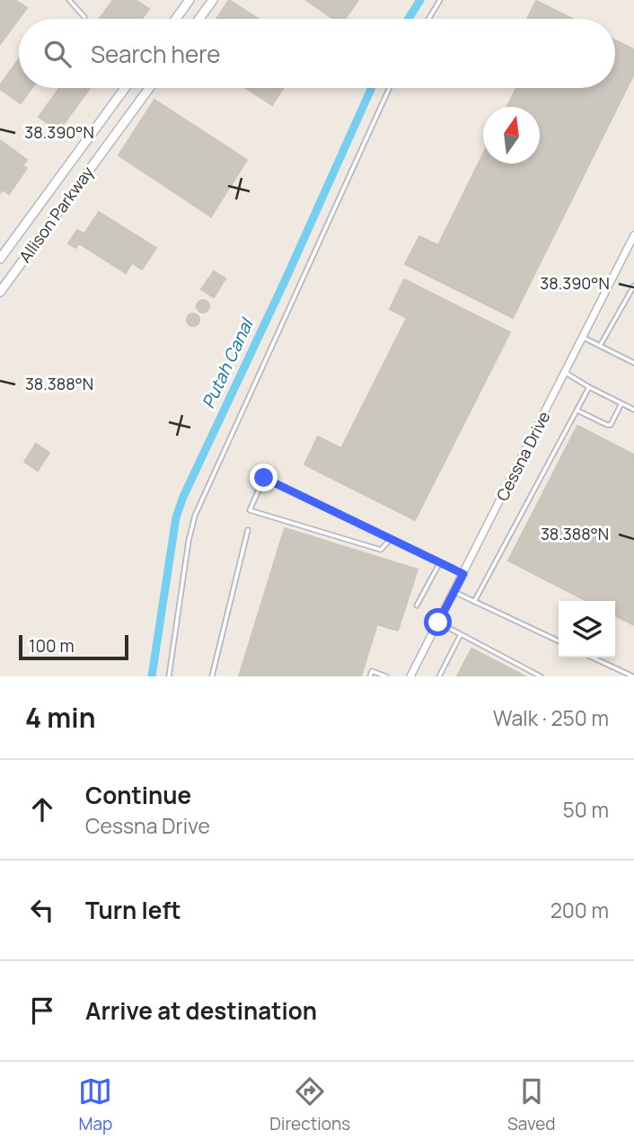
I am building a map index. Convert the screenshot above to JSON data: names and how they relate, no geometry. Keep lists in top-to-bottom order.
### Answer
{
  "streets": {
    "street": ["Allison Parkway", "Cessna Drive"]
  },
  "water": ["Putah Canal"],
  "scale_bar": "100 m",
  "north": "top",
  "page": {
    "search": "Search here",
    "scale": "100 m",
    "heading": ["4 min", "Walk · 250 m"],
    "list": [
      ["Continue", "Cessna Drive", "50 m"],
      ["Turn left", "200 m"],
      "Arrive at destination"
    ],
    "nav": ["Map", "Directions", "Saved"]
  },
  "coordinates": ["38.390°N", "38.388°N"]
}
